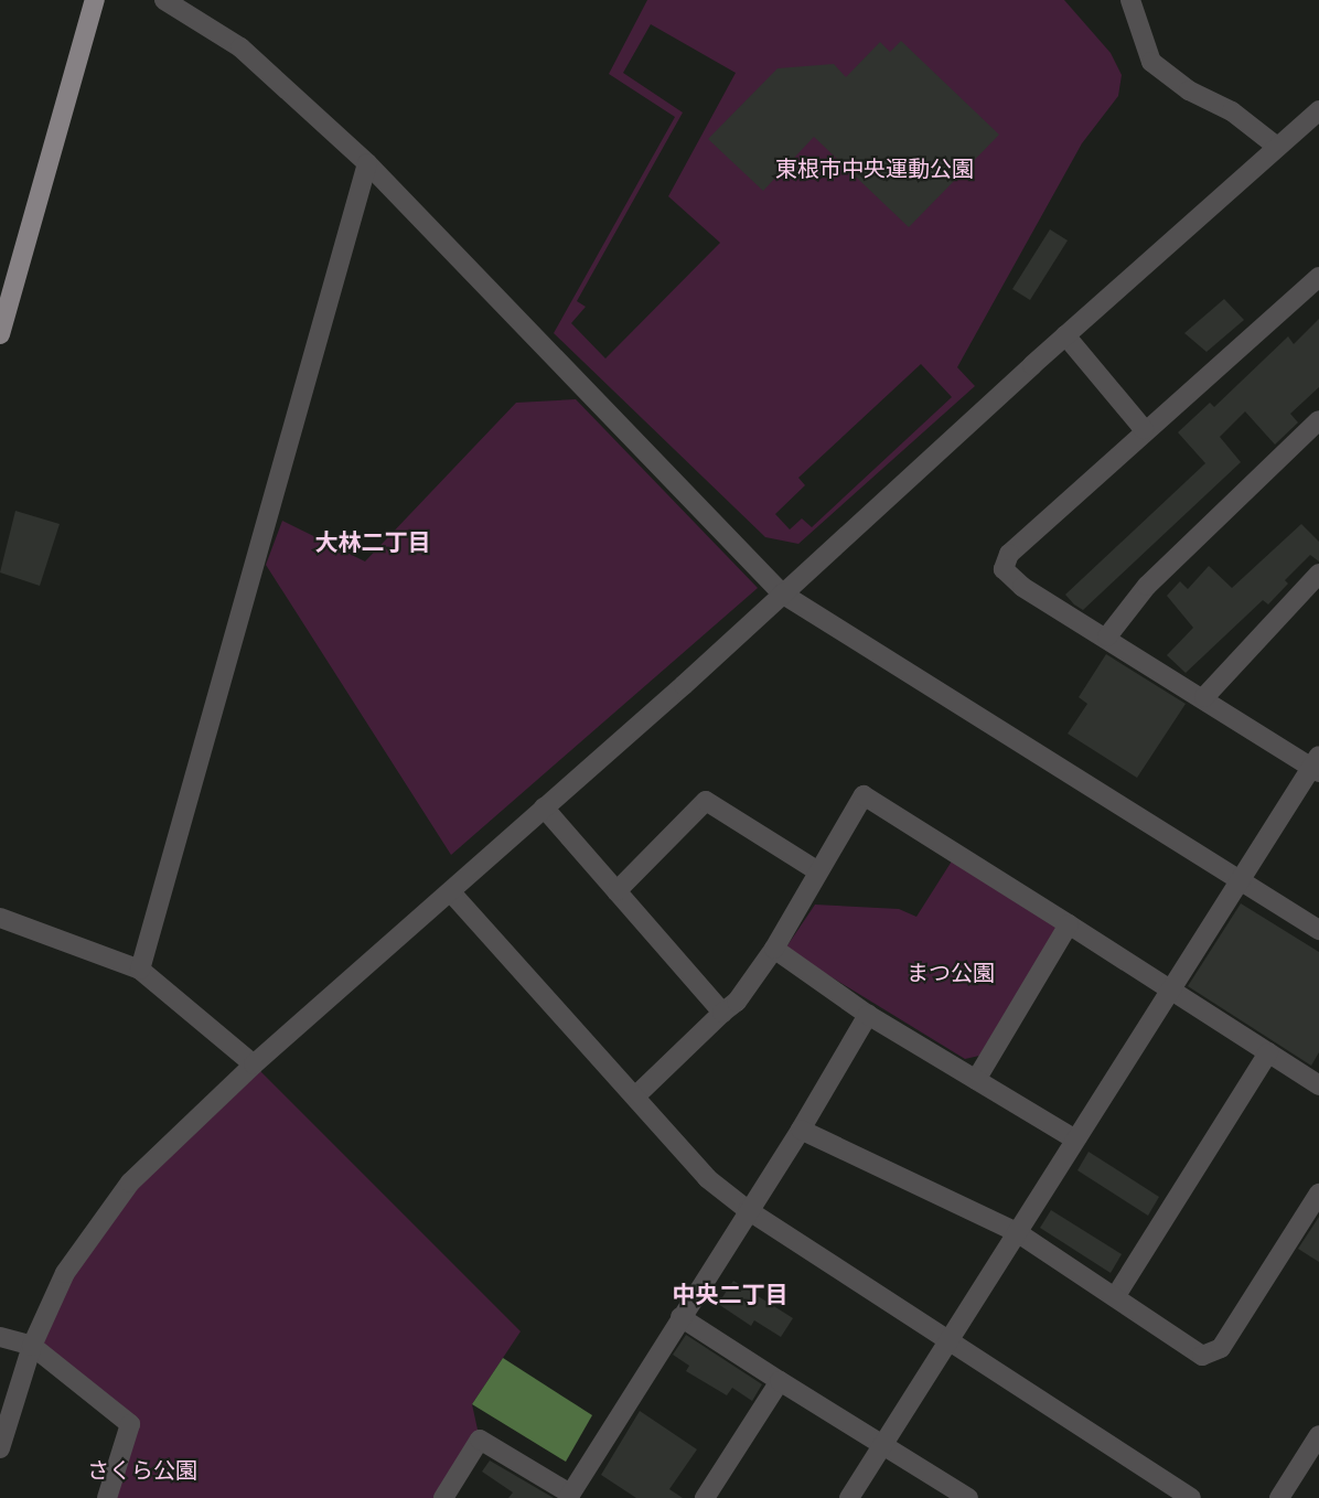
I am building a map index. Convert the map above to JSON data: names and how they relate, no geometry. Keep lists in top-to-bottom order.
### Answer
{
  "districts": ["大林二丁目", "中央二丁目"],
  "parks": ["東根市中央運動公園", "まつ公園", "さくら公園"]
}
